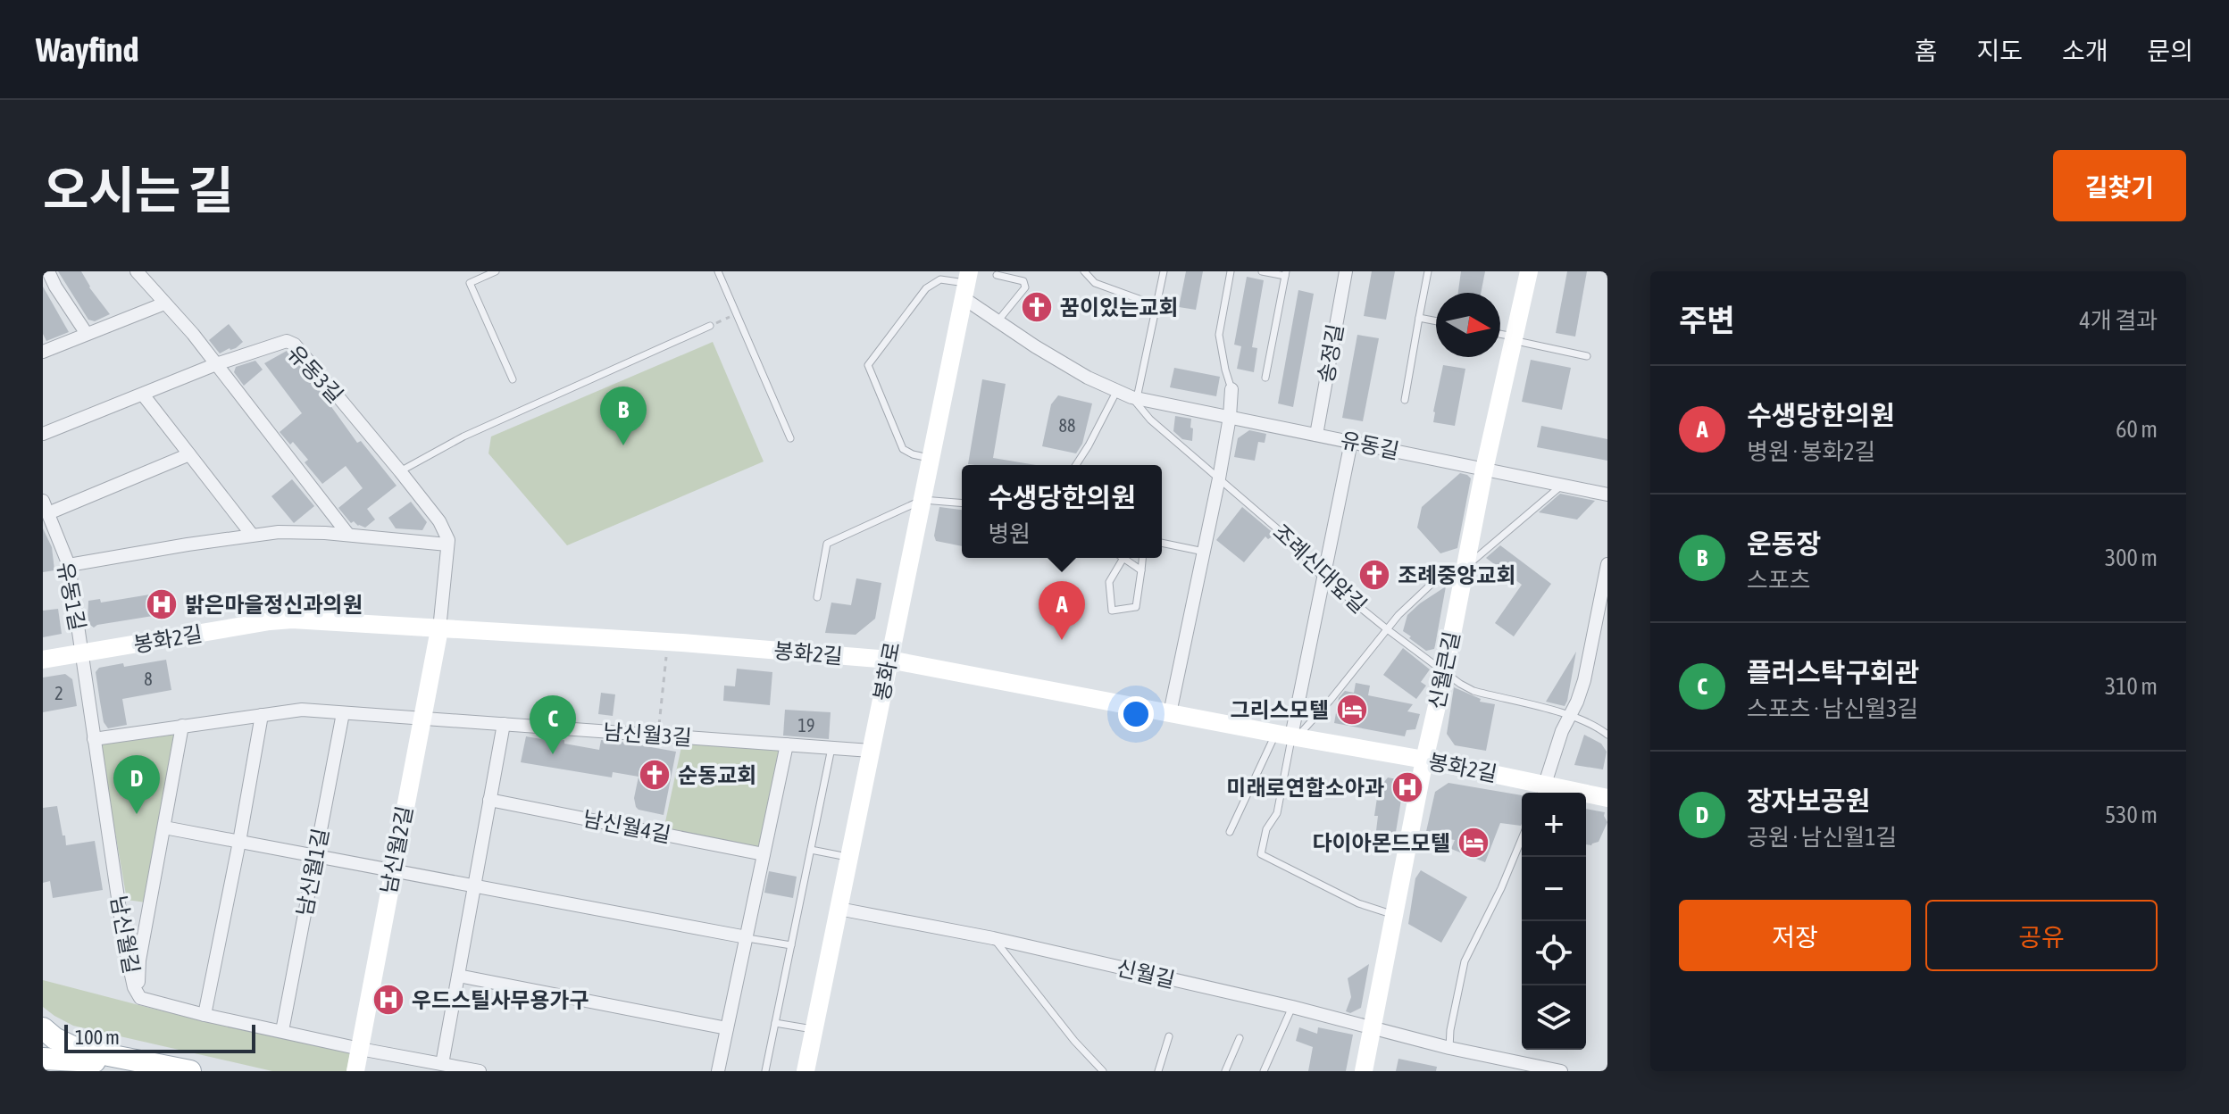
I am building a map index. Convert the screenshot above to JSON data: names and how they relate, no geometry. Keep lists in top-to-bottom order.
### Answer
{
  "streets": {
    "street": [
      "송정길",
      "유동3길",
      "유동길",
      "유동1길",
      "봉화2길",
      "신월큰길",
      "봉화로",
      "남신월3길",
      "남신월4길",
      "남신월2길",
      "남신월1길",
      "남신월길",
      "신월길"
    ],
    "lane": ["조례신대앞길"]
  },
  "crossings": [
    ["송정길", "유동길"],
    ["유동길", "조례신대앞길"],
    ["유동길", "신월큰길"],
    ["유동길", "봉화로"],
    ["조례신대앞길", "신월큰길"],
    ["유동1길", "봉화2길"],
    ["유동1길", "남신월길"],
    ["봉화2길", "신월큰길"],
    ["봉화2길", "봉화로"],
    ["봉화2길", "남신월2길"],
    ["봉화2길", "남신월길"],
    ["신월큰길", "신월길"],
    ["봉화로", "남신월3길"],
    ["봉화로", "신월길"],
    ["남신월3길", "남신월2길"],
    ["남신월2길", "남신월길"],
    ["남신월1길", "남신월길"]
  ],
  "places": {
    "church": ["꿈이있는교회", "조례중앙교회", "순동교회"],
    "hospital": ["밝은마을정신과의원", "미래로연합소아과", "우드스틸사무용가구"],
    "hotel": ["그리스모텔", "다이아몬드모텔"]
  },
  "house_numbers": [
    "88",
    "8",
    "2",
    "19"
  ],
  "scale_bar": "100 m",
  "north": "right",
  "page": {
    "header": "Wayfind",
    "nav": [
      "홈",
      "지도",
      "소개",
      "문의"
    ],
    "title": "오시는 길",
    "buttons": [
      "길찾기",
      ["저장", "공유"]
    ],
    "heading": ["주변", "4개 결과"],
    "list": [
      {
        "mark": "A",
        "name": "수생당한의원",
        "note": "병원 · 봉화2길",
        "value": "60 m"
      },
      {
        "mark": "B",
        "name": "운동장",
        "note": "스포츠",
        "value": "300 m"
      },
      {
        "mark": "C",
        "name": "플러스탁구회관",
        "note": "스포츠 · 남신월3길",
        "value": "310 m"
      },
      {
        "mark": "D",
        "name": "장자보공원",
        "note": "공원 · 남신월1길",
        "value": "530 m"
      }
    ],
    "pins": [
      "B",
      "A",
      "C",
      "D"
    ],
    "popup": ["수생당한의원", "병원"],
    "map_buttons": ["+", "−"],
    "scale": "100 m"
  }
}
